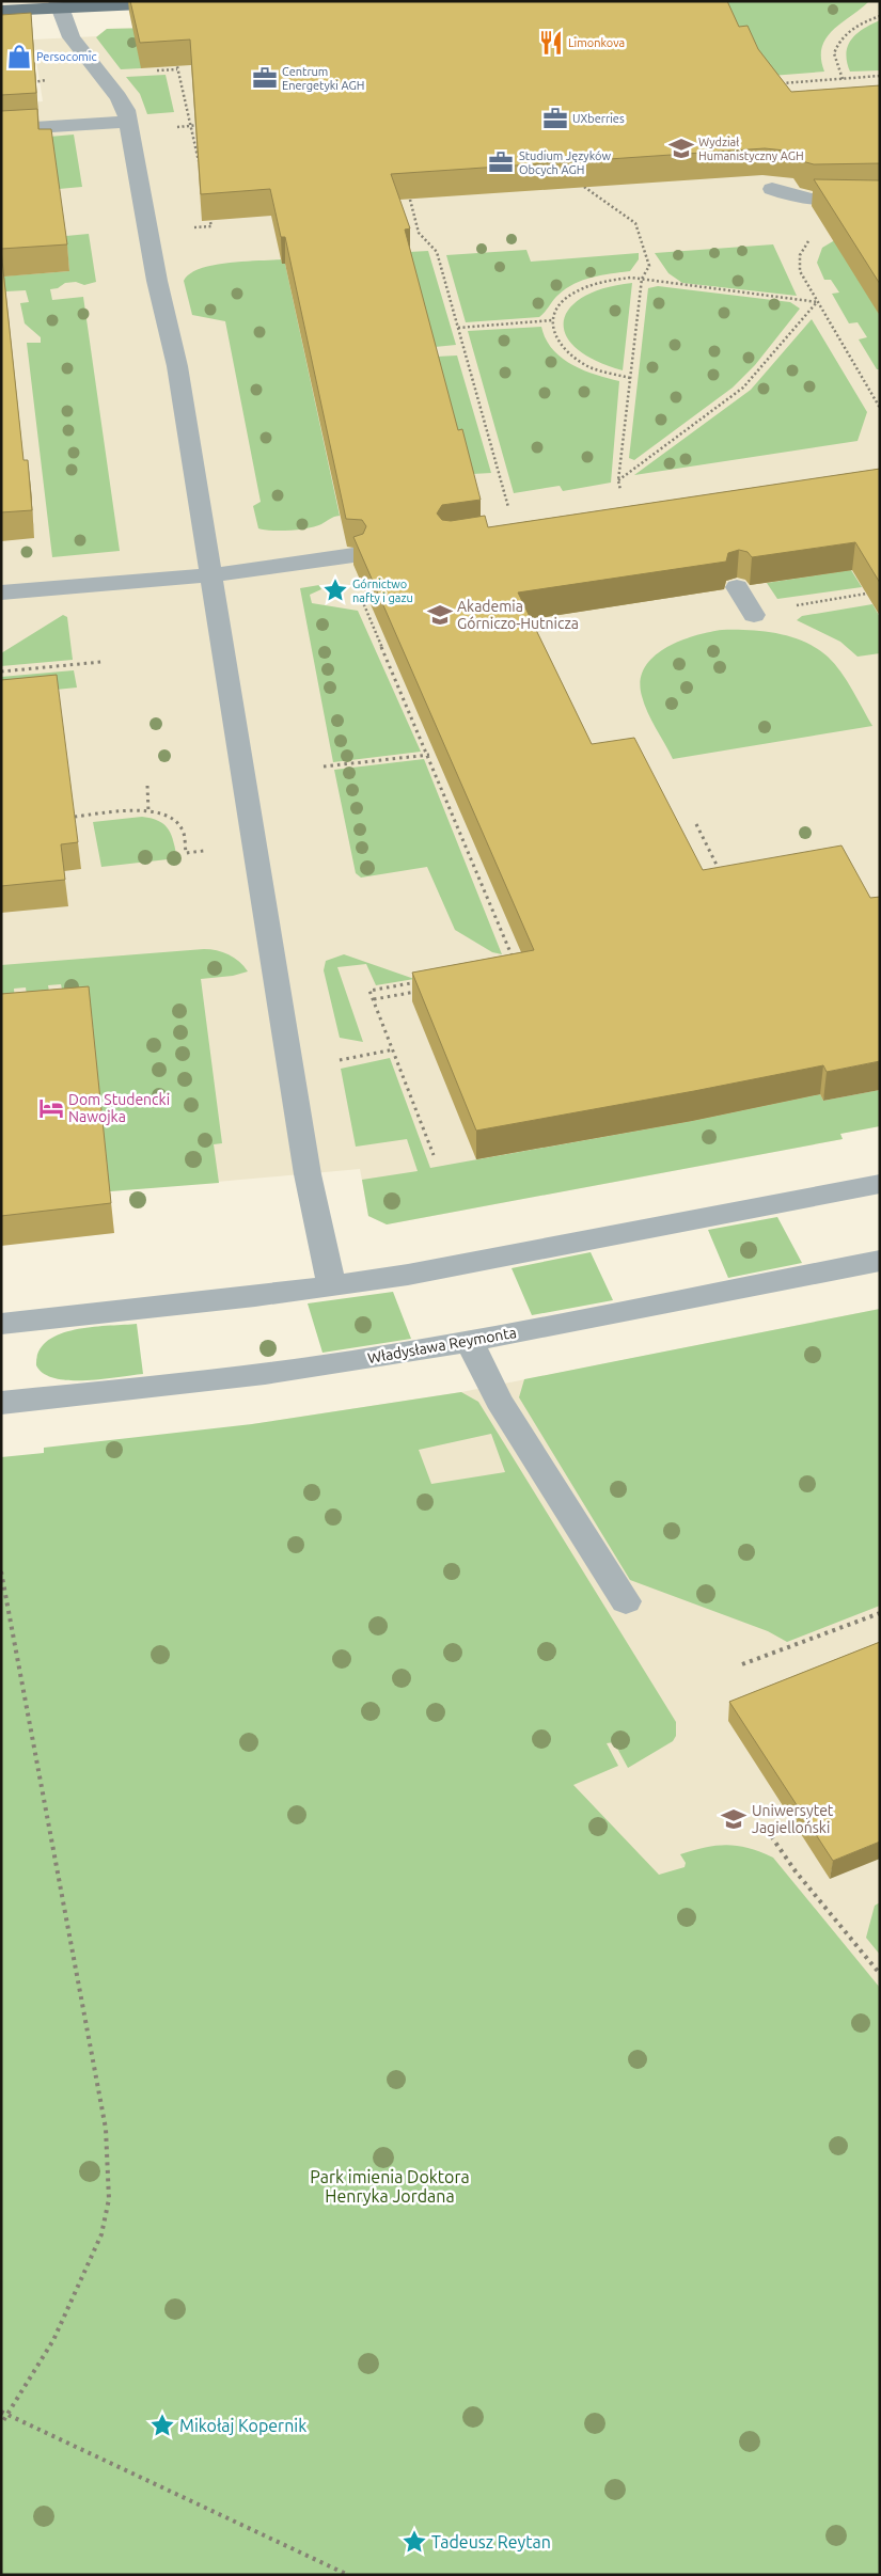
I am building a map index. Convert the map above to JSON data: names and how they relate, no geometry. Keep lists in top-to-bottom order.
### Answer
{
  "streets": {
    "street": ["Władysława Reymonta"]
  },
  "parks": ["Park imienia Doktora Henryka Jordana"],
  "places": {
    "restaurant": ["Limonkova"],
    "shop": ["Persocomic"],
    "office": ["Centrum Energetyki AGH", "UXberries", "Studium Języków Obcych AGH"],
    "school or university": ["Wydział Humanistyczny AGH", "Akademia Górniczo-Hutnicza", "Uniwersytet Jagielloński"],
    "place": ["Górnictwo nafty i gazu", "Mikołaj Kopernik", "Tadeusz Reytan"],
    "hotel": ["Dom Studencki Nawojka"]
  }
}
